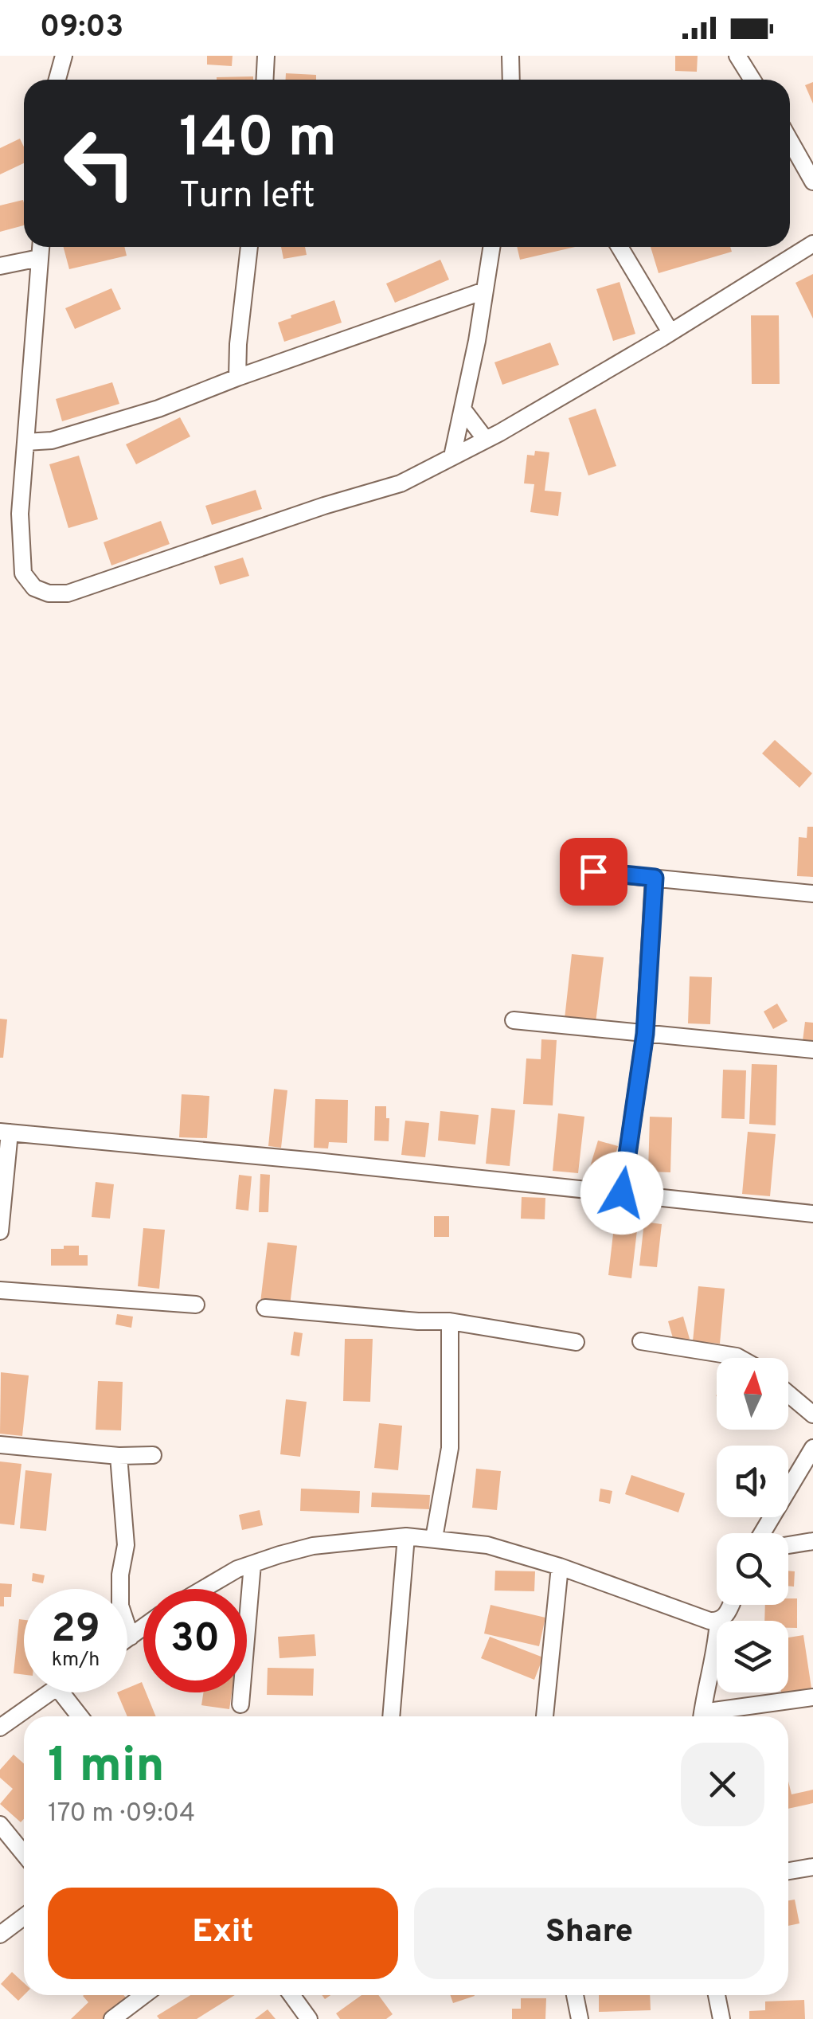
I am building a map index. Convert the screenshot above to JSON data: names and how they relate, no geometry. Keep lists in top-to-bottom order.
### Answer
{
  "north": "top",
  "page": {
    "status": "09:03",
    "turn": ["140 m", "Turn left"],
    "speed": "29 km/h",
    "limit": "30",
    "heading": ["1 min", "170 m · 09:04"],
    "buttons": ["Exit", "Share"]
  }
}
